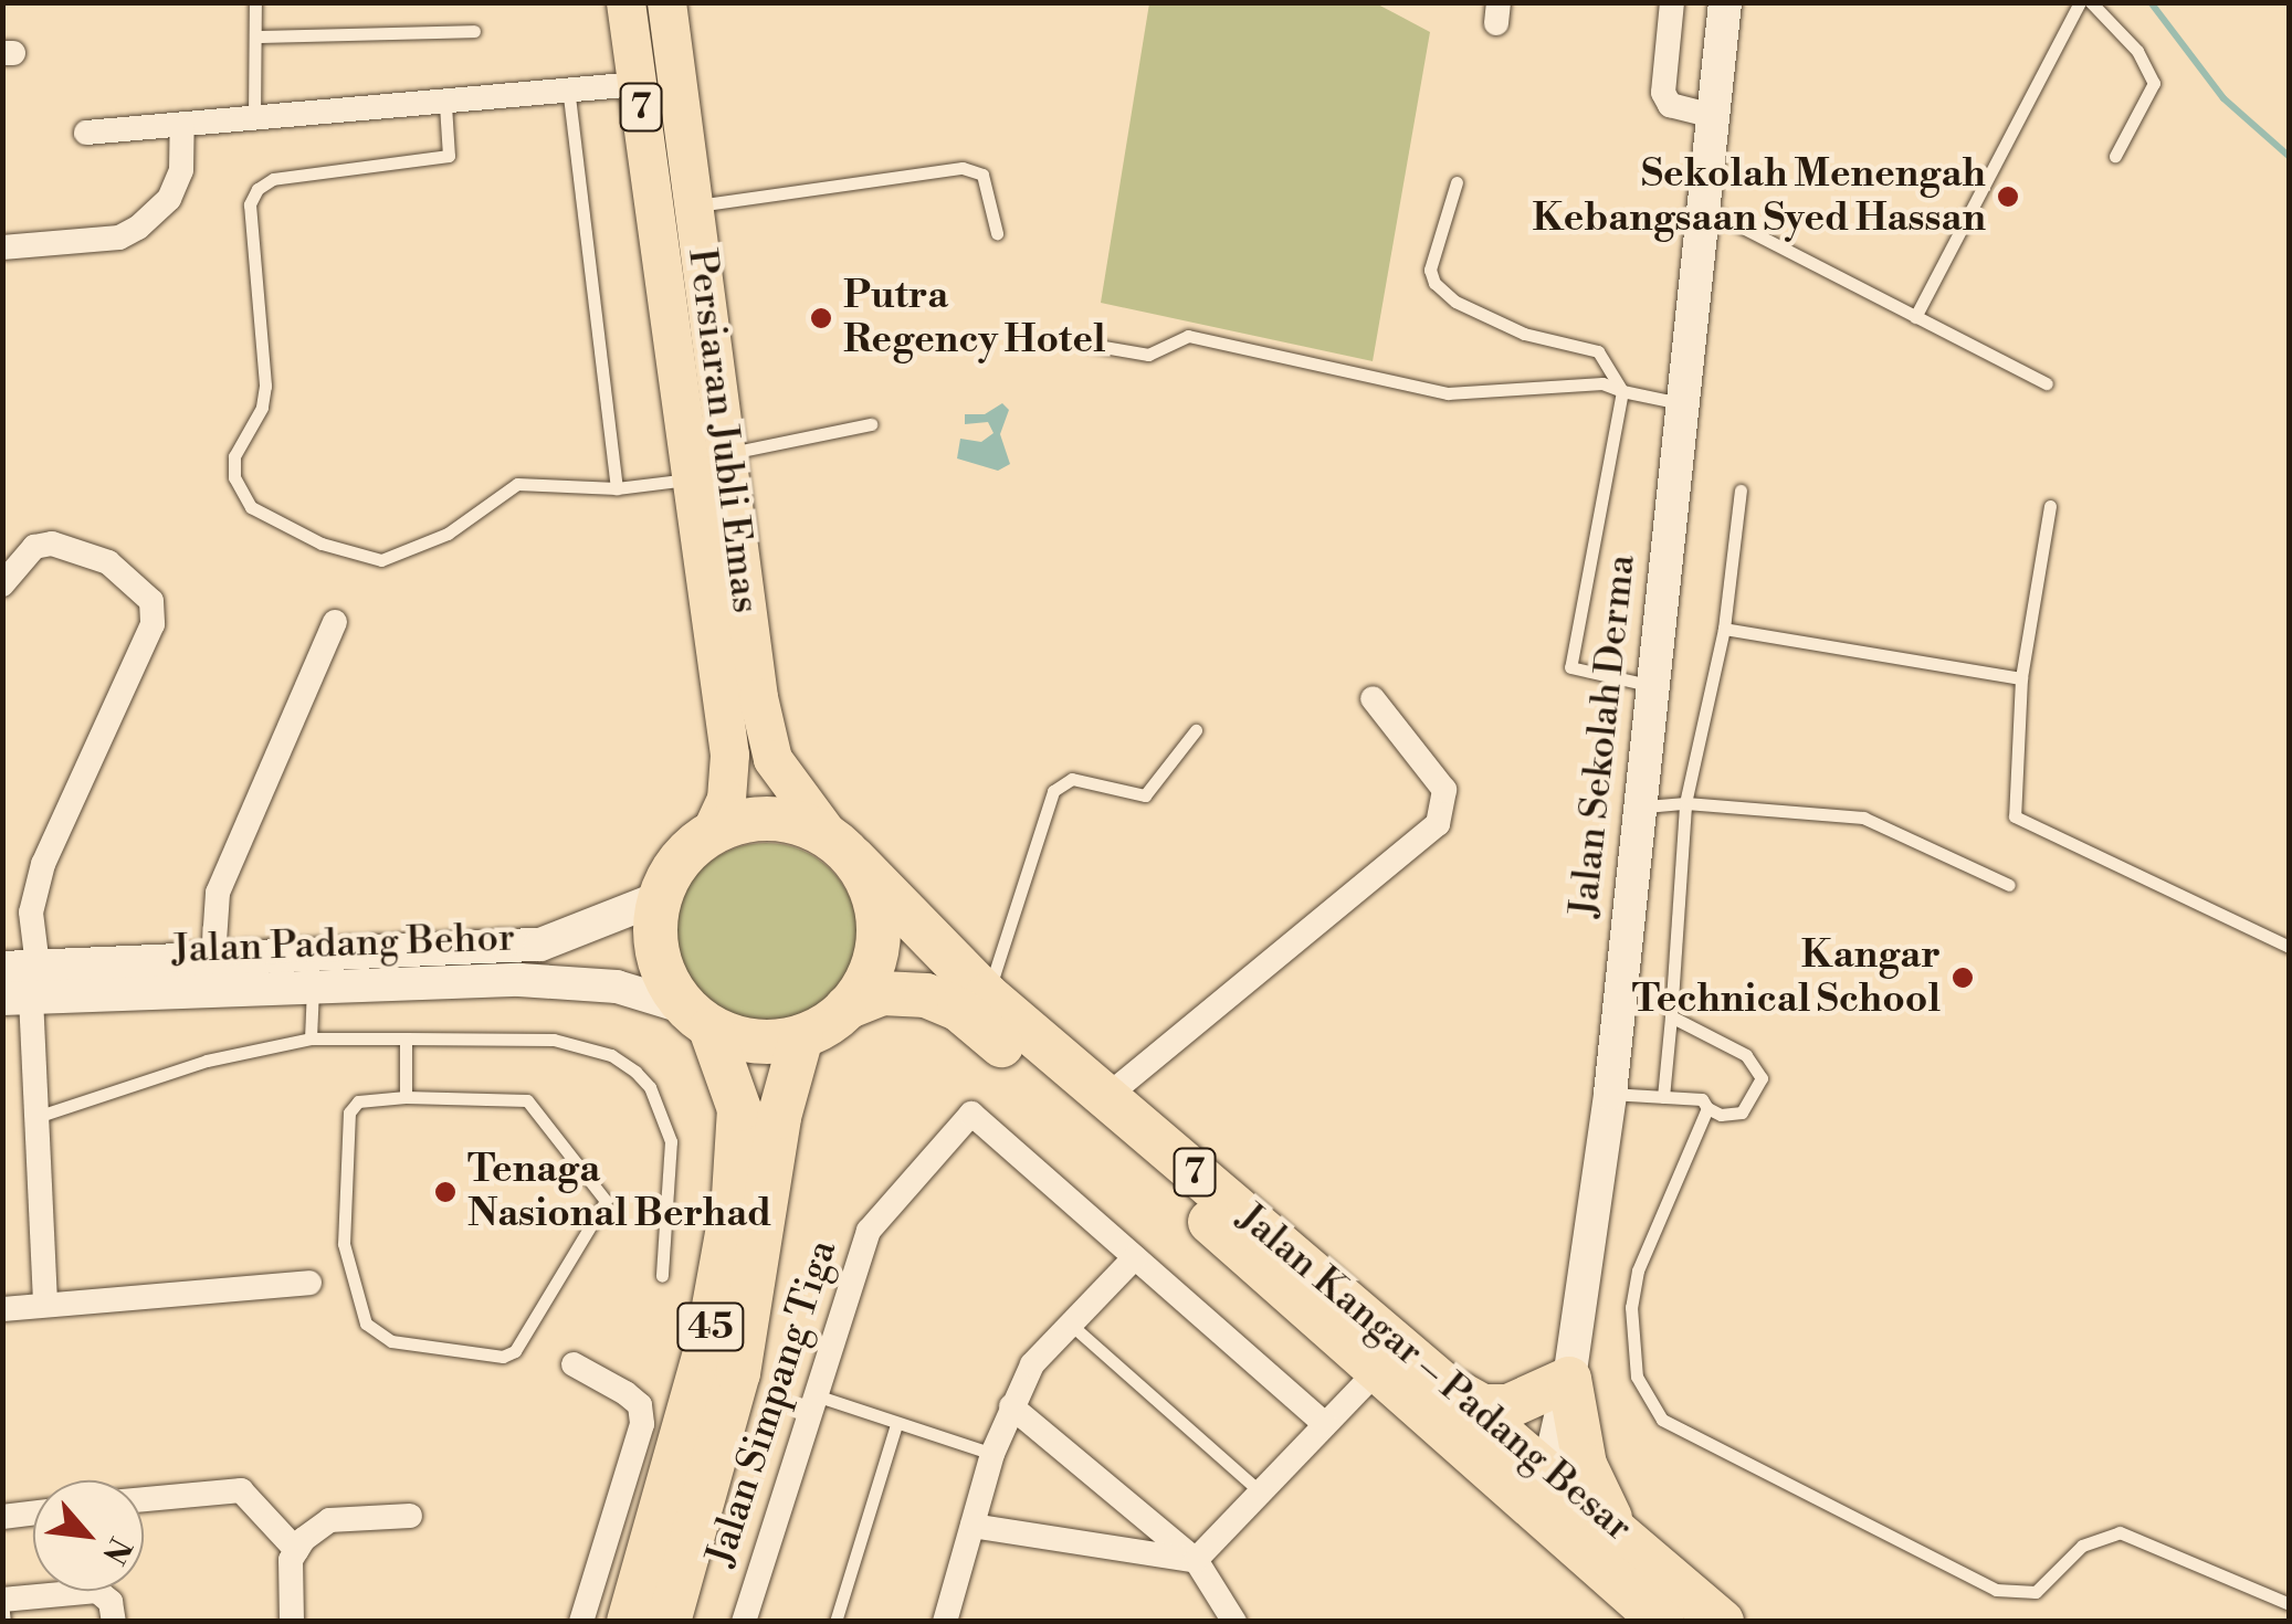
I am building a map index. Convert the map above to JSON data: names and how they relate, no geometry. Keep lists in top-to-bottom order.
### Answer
{
  "streets": {
    "highway": ["7", "45", "Jalan Kangar – Padang Besar"],
    "main road": ["Persiaran Jubli Emas"],
    "street": ["Jalan Sekolah Derma", "Jalan Padang Behor", "Jalan Simpang Tiga"]
  },
  "crossings": [
    ["7", "Persiaran Jubli Emas"],
    ["7", "Jalan Padang Behor"],
    ["7", "45"],
    ["7", "Jalan Kangar – Padang Besar"],
    ["Persiaran Jubli Emas", "Jalan Padang Behor"],
    ["Persiaran Jubli Emas", "45"],
    ["Persiaran Jubli Emas", "Jalan Kangar – Padang Besar"],
    ["Jalan Sekolah Derma", "Jalan Kangar – Padang Besar"],
    ["Jalan Padang Behor", "45"],
    ["Jalan Padang Behor", "Jalan Kangar – Padang Besar"],
    ["45", "Jalan Kangar – Padang Besar"]
  ],
  "places": [
    "Sekolah Menengah Kebangsaan Syed Hassan",
    "Putra Regency Hotel",
    "Kangar Technical School",
    "Tenaga Nasional Berhad"
  ],
  "north": "bottom right"
}
